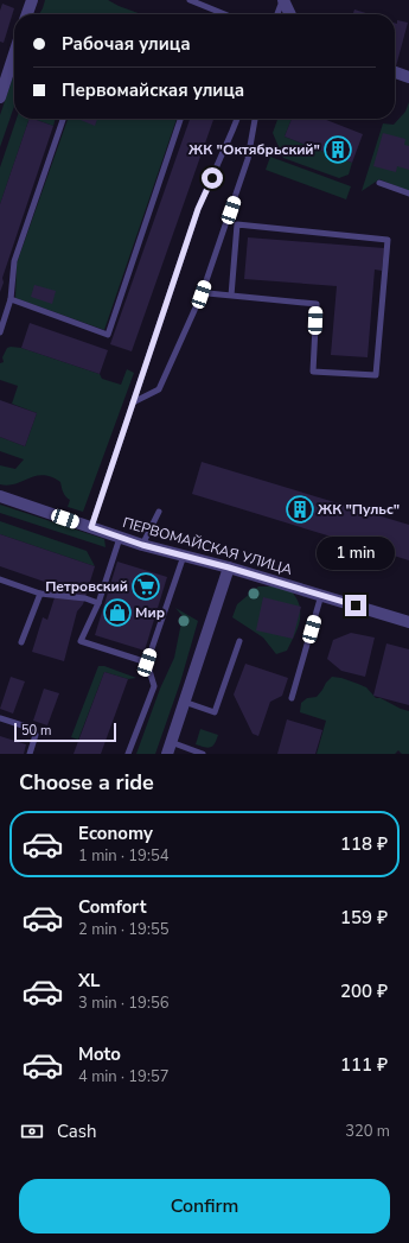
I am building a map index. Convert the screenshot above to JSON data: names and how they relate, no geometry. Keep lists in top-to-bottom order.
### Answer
{
  "streets": {
    "street": ["ПЕРВОМАЙСКАЯ УЛИЦА"]
  },
  "places": {
    "building": ["ЖК \"Октябрьский\"", "ЖК \"Пульс\""],
    "supermarket": ["Петровский"],
    "shop": ["Мир"]
  },
  "scale_bar": "50 m",
  "page": {
    "banner": ["Рабочая улица", "Первомайская улица"],
    "bubble": "1 min",
    "scale": "50 m",
    "heading": "Choose a ride",
    "list": [
      {
        "name": "Economy",
        "note": "1 min · 19:54",
        "value": "118 ₽"
      },
      {
        "name": "Comfort",
        "note": "2 min · 19:55",
        "value": "159 ₽"
      },
      {
        "name": "XL",
        "note": "3 min · 19:56",
        "value": "200 ₽"
      },
      {
        "name": "Moto",
        "note": "4 min · 19:57",
        "value": "111 ₽"
      }
    ],
    "pay": ["Cash", "320 m"],
    "buttons": "Confirm"
  }
}
